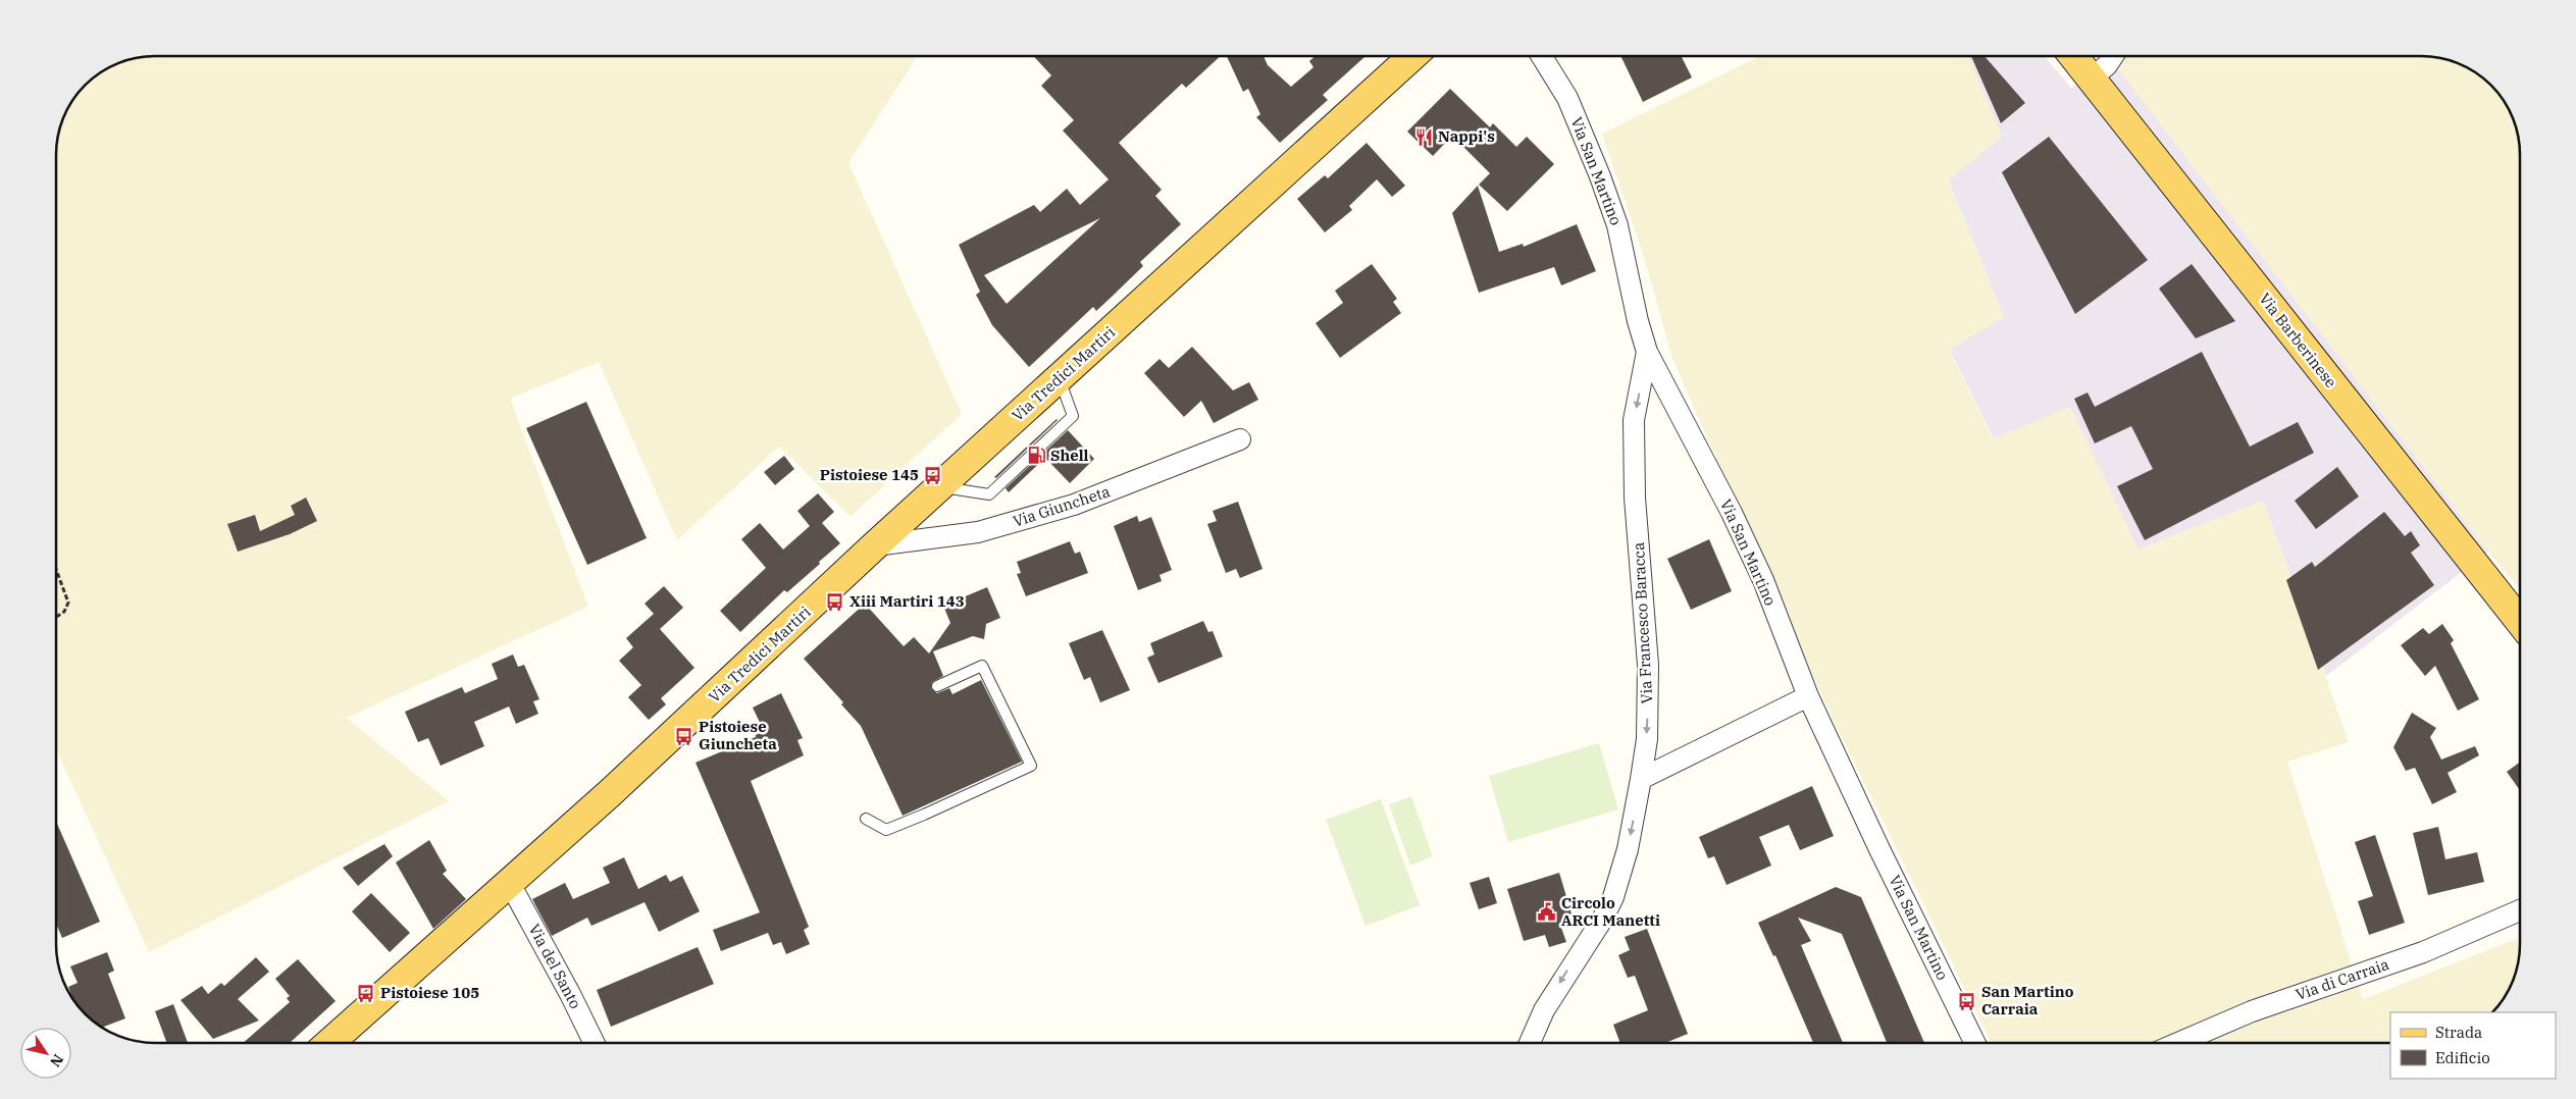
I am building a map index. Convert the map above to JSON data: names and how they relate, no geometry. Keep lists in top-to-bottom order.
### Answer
{
  "streets": {
    "main road": ["Via Barberinese", "Via Tredici Martiri"],
    "street": [
      "Via San Martino",
      "Via Giuncheta",
      "Via Francesco Baracca",
      "Via del Santo",
      "Via di Carraia"
    ]
  },
  "crossings": [
    ["Via San Martino", "Via Francesco Baracca"],
    ["Via Tredici Martiri", "Via Giuncheta"],
    ["Via Tredici Martiri", "Via del Santo"]
  ],
  "one_way": ["Via Francesco Baracca"],
  "places": {
    "restaurant": ["Nappi's"],
    "fuel station": ["Shell"],
    "bus stop": [
      "Pistoiese 145",
      "Xiii Martiri 143",
      "Pistoiese Giuncheta",
      "Pistoiese 105",
      "San Martino Carraia"
    ],
    "public building": ["Circolo ARCI Manetti"]
  },
  "legend": ["Strada", "Edificio"],
  "north": "bottom right"
}
